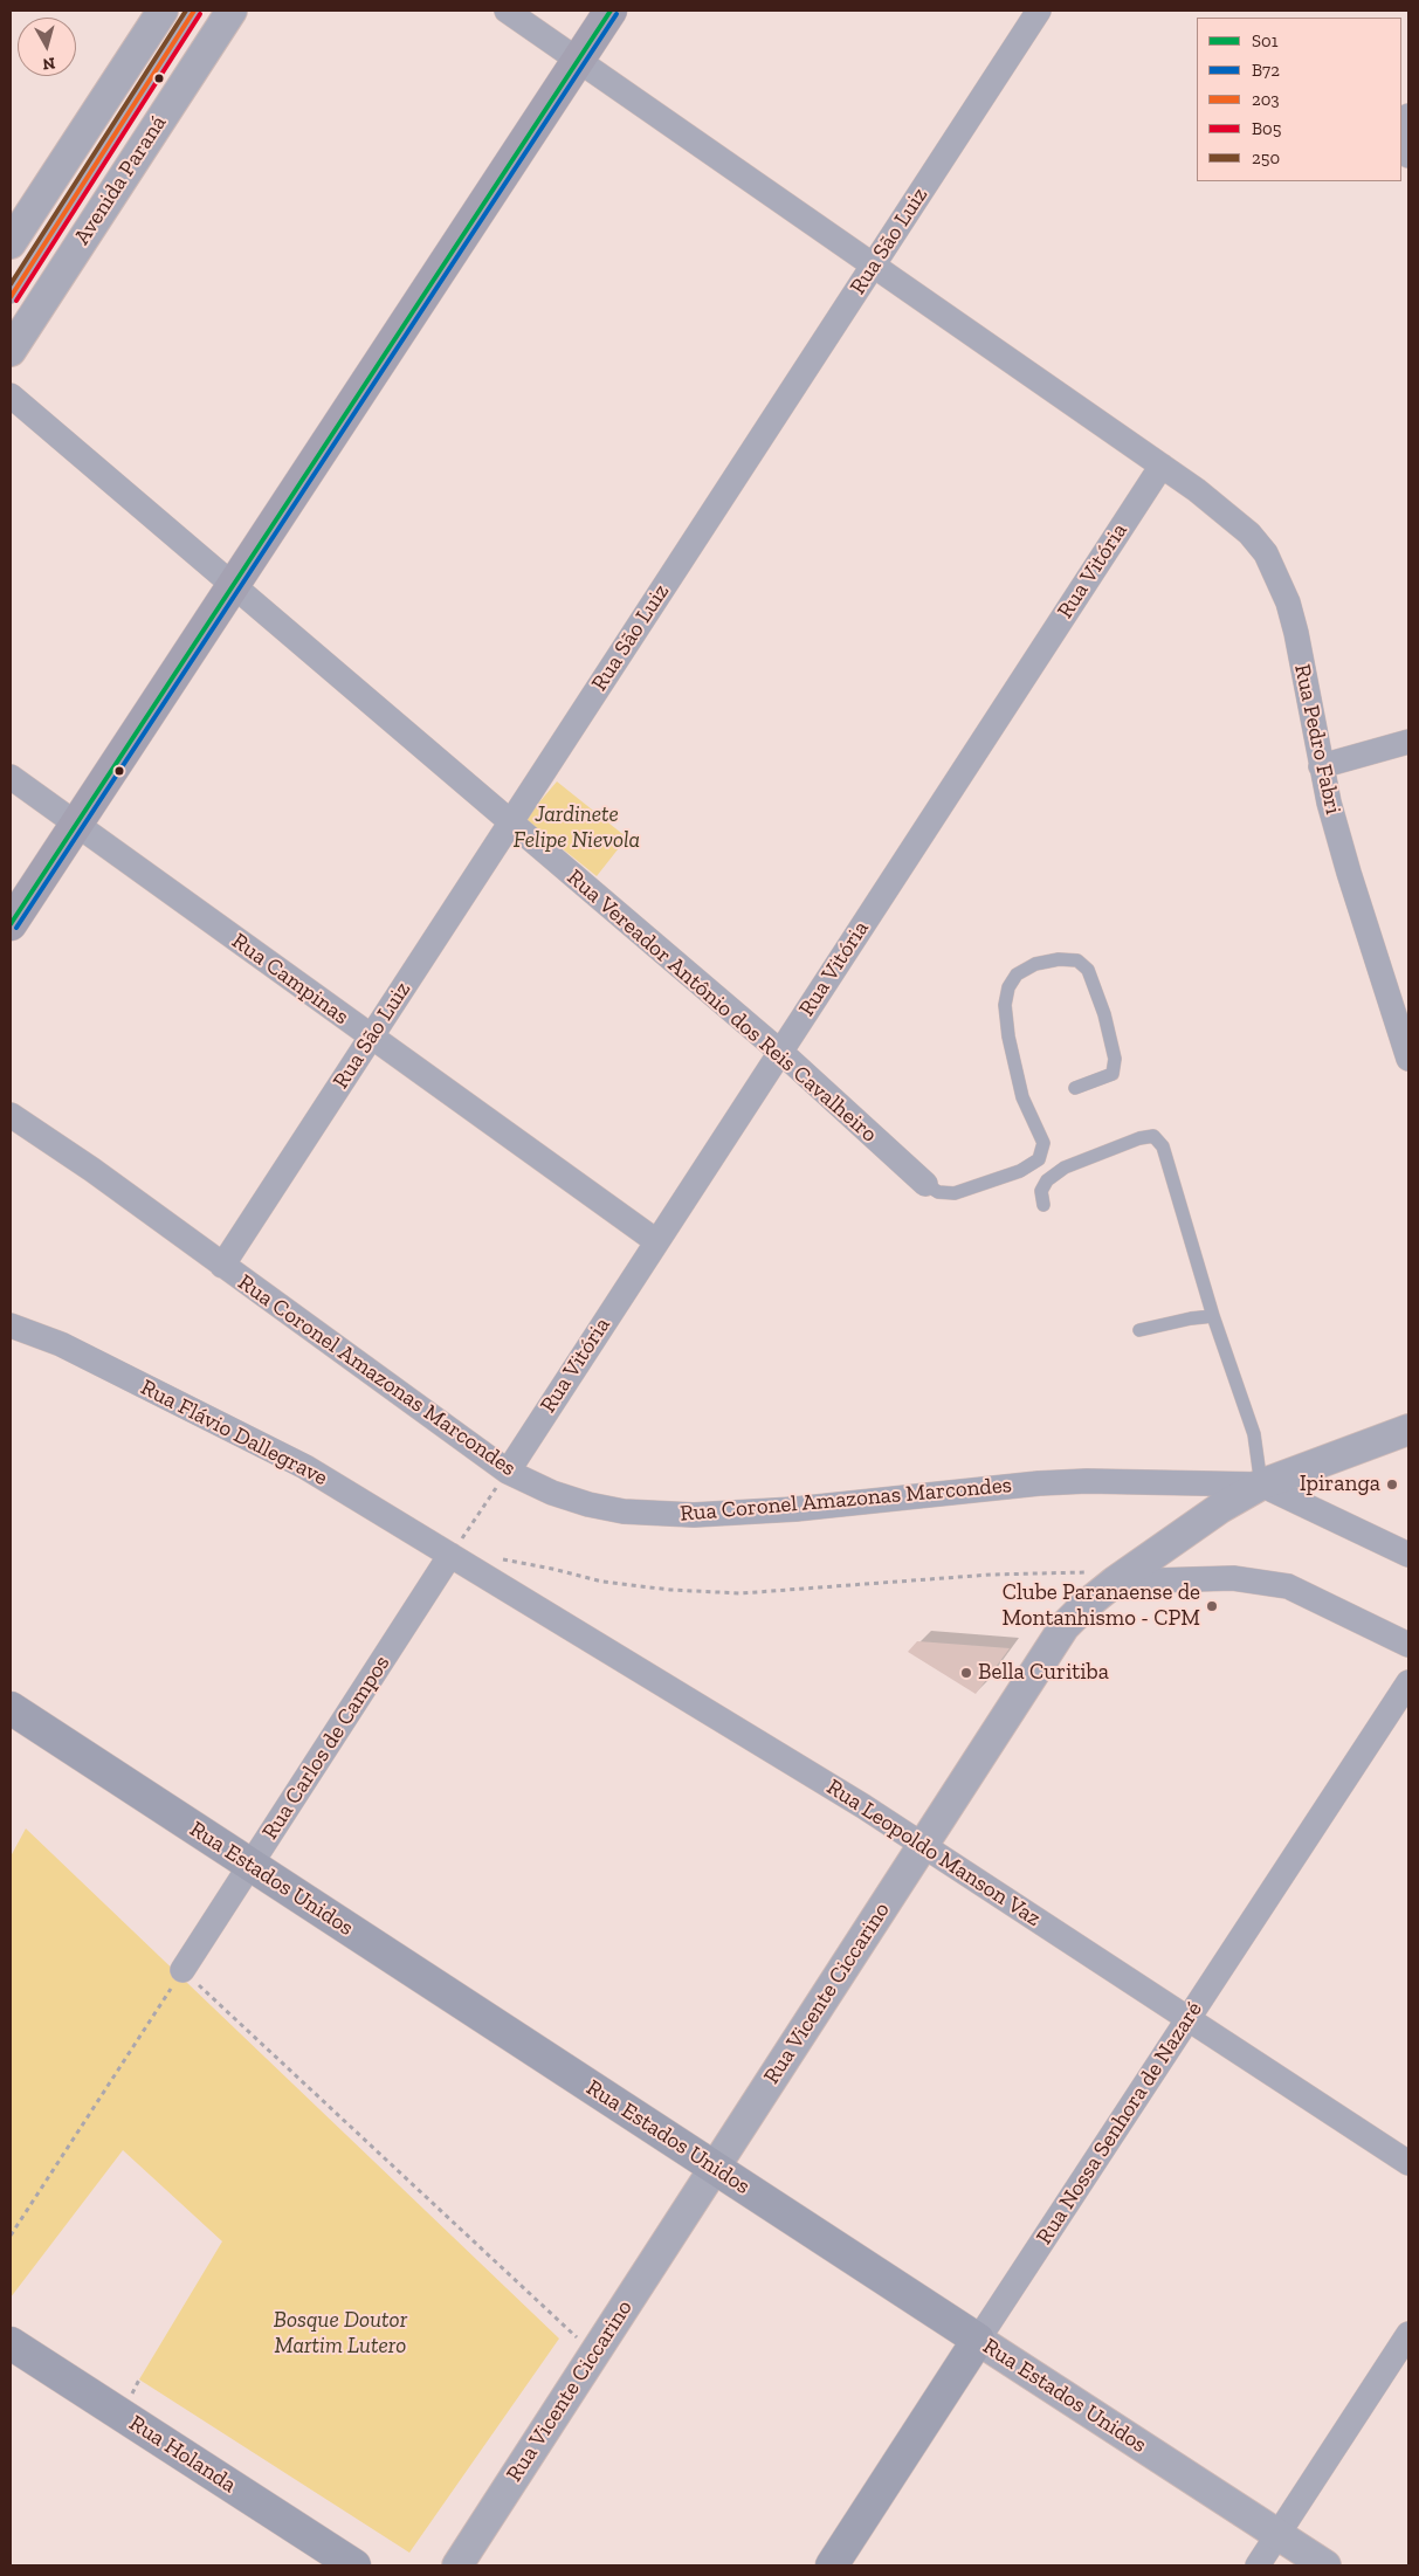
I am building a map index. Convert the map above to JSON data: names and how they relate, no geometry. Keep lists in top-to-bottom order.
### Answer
{
  "streets": {
    "main road": ["Rua Estados Unidos", "Rua Nossa Senhora de Nazaré", "Rua Holanda"],
    "street": [
      "Avenida Paraná",
      "Rua São Luiz",
      "Rua Vitória",
      "Rua Pedro Fabri",
      "Rua Campinas",
      "Rua Vereador Antônio dos Reis Cavalheiro",
      "Rua Coronel Amazonas Marcondes",
      "Rua Flávio Dallegrave",
      "Rua Carlos de Campos",
      "Rua Leopoldo Manson Vaz",
      "Rua Vicente Ciccarino"
    ]
  },
  "crossings": [
    ["Rua São Luiz", "Rua Pedro Fabri"],
    ["Rua São Luiz", "Rua Campinas"],
    ["Rua São Luiz", "Rua Vereador Antônio dos Reis Cavalheiro"],
    ["Rua São Luiz", "Rua Coronel Amazonas Marcondes"],
    ["Rua Vitória", "Rua Pedro Fabri"],
    ["Rua Vitória", "Rua Campinas"],
    ["Rua Vitória", "Rua Vereador Antônio dos Reis Cavalheiro"],
    ["Rua Vitória", "Rua Coronel Amazonas Marcondes"],
    ["Rua Coronel Amazonas Marcondes", "Rua Vicente Ciccarino"],
    ["Rua Flávio Dallegrave", "Rua Carlos de Campos"],
    ["Rua Flávio Dallegrave", "Rua Leopoldo Manson Vaz"],
    ["Rua Carlos de Campos", "Rua Leopoldo Manson Vaz"],
    ["Rua Carlos de Campos", "Rua Estados Unidos"],
    ["Rua Leopoldo Manson Vaz", "Rua Vicente Ciccarino"],
    ["Rua Leopoldo Manson Vaz", "Rua Nossa Senhora de Nazaré"],
    ["Rua Estados Unidos", "Rua Vicente Ciccarino"],
    ["Rua Estados Unidos", "Rua Nossa Senhora de Nazaré"]
  ],
  "parks": ["Jardinete Felipe Nievola", "Bosque Doutor Martim Lutero"],
  "places": ["Ipiranga", "Clube Paranaense de Montanhismo - CPM", "Bella Curitiba"],
  "lines": [
    "transit line S01",
    "transit line 203",
    "transit line 250",
    "transit line B72",
    "transit line B05"
  ],
  "legend": [
    "S01",
    "B72",
    "203",
    "B05",
    "250"
  ],
  "north": "bottom"
}
